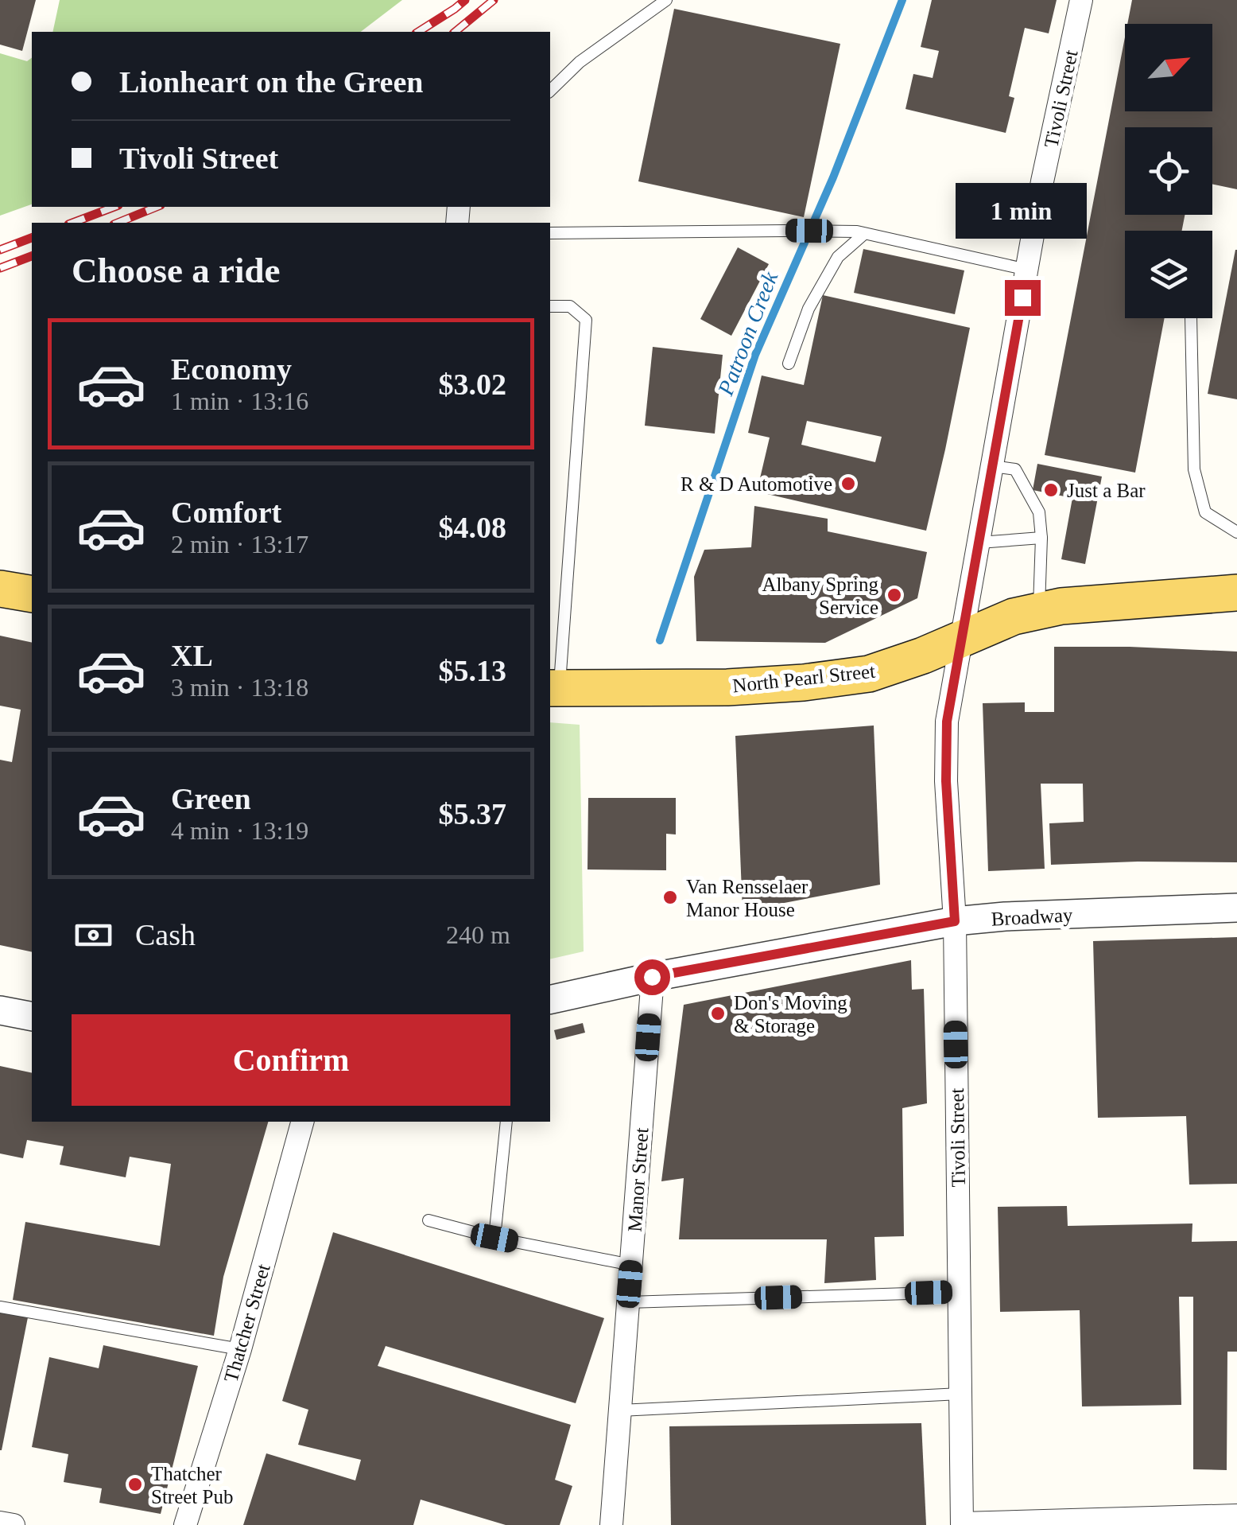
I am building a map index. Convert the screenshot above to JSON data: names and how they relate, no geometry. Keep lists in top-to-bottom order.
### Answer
{
  "streets": {
    "main road": ["North Pearl Street"],
    "street": [
      "Tivoli Street",
      "Broadway",
      "Manor Street",
      "Thatcher Street"
    ]
  },
  "crossings": [
    ["Tivoli Street", "North Pearl Street"],
    ["Tivoli Street", "Broadway"],
    ["Broadway", "Manor Street"]
  ],
  "water": ["Patroon Creek"],
  "places": [
    "R & D Automotive",
    "Just a Bar",
    "Albany Spring Service",
    "Van Rensselaer Manor House",
    "Don's Moving & Storage",
    "Thatcher Street Pub"
  ],
  "north": "top right",
  "page": {
    "banner": ["Lionheart on the Green", "Tivoli Street"],
    "bubble": "1 min",
    "heading": "Choose a ride",
    "list": [
      {
        "name": "Economy",
        "note": "1 min · 13:16",
        "value": "$3.02"
      },
      {
        "name": "Comfort",
        "note": "2 min · 13:17",
        "value": "$4.08"
      },
      {
        "name": "XL",
        "note": "3 min · 13:18",
        "value": "$5.13"
      },
      {
        "name": "Green",
        "note": "4 min · 13:19",
        "value": "$5.37"
      }
    ],
    "pay": ["Cash", "240 m"],
    "buttons": "Confirm"
  }
}
